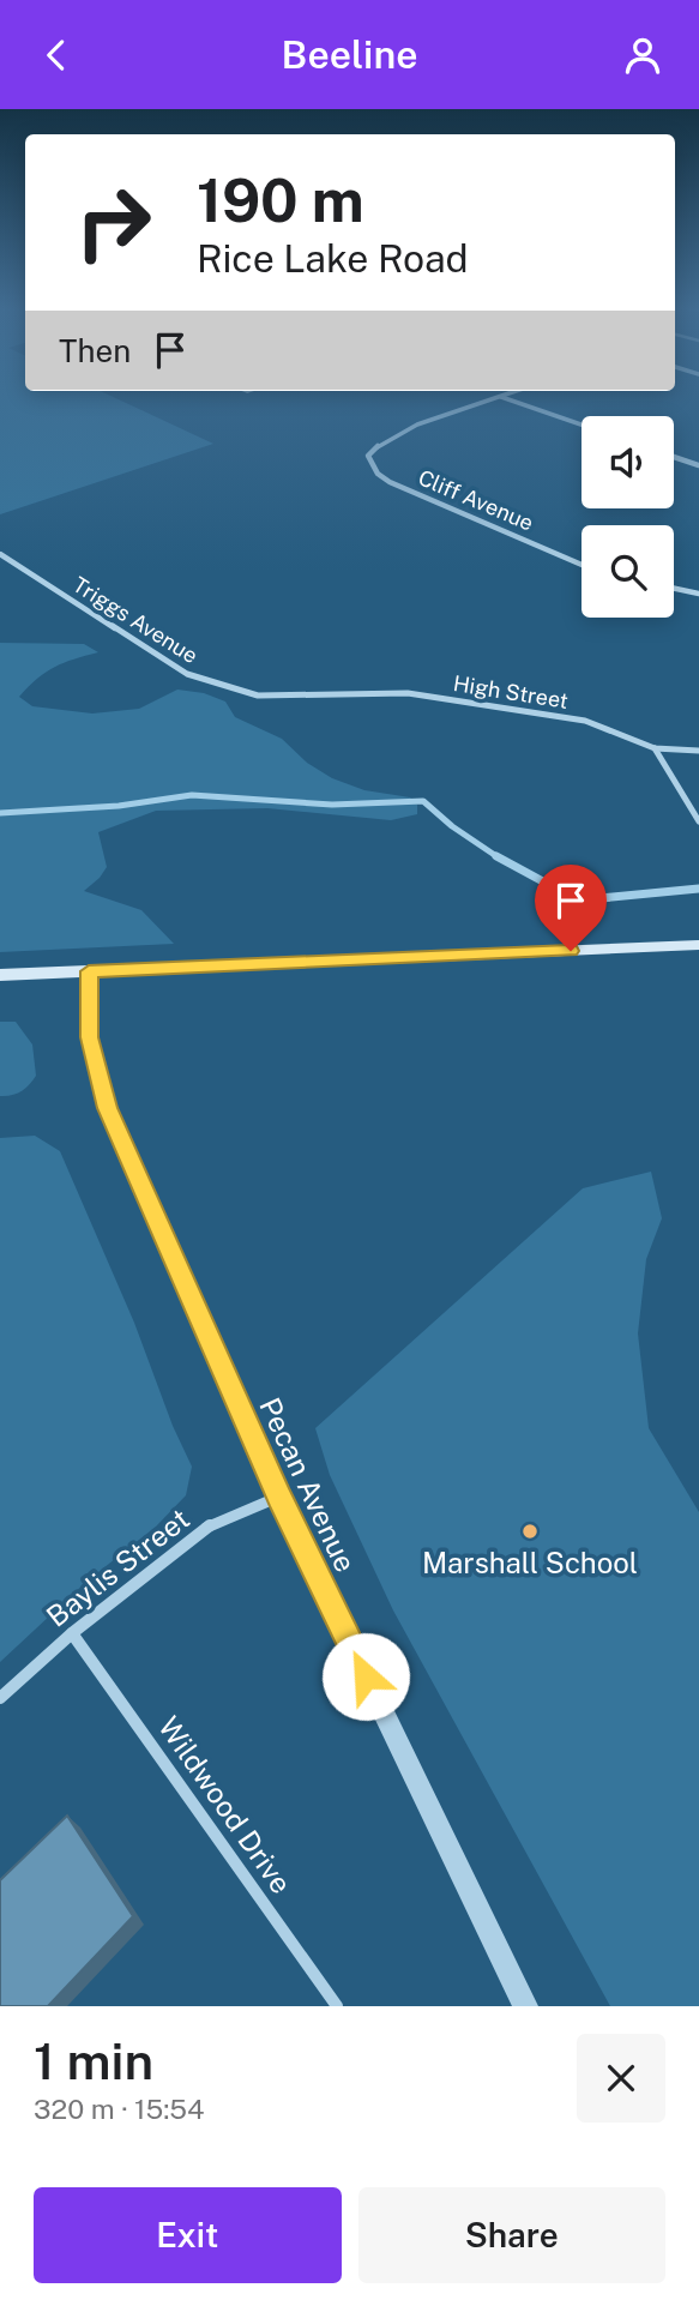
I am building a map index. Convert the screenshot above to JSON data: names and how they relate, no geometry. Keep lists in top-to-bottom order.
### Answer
{
  "streets": {
    "street": [
      "Cliff Avenue",
      "Triggs Avenue",
      "High Street",
      "Pecan Avenue",
      "Baylis Street",
      "Wildwood Drive"
    ]
  },
  "crossings": [
    ["Triggs Avenue", "High Street"],
    ["Pecan Avenue", "Baylis Street"],
    ["Baylis Street", "Wildwood Drive"]
  ],
  "places": ["Marshall School"],
  "page": {
    "header": "Beeline",
    "turn": ["190 m", "Rice Lake Road"],
    "then": "Then",
    "heading": ["1 min", "320 m · 15:54"],
    "buttons": ["Exit", "Share"]
  }
}
